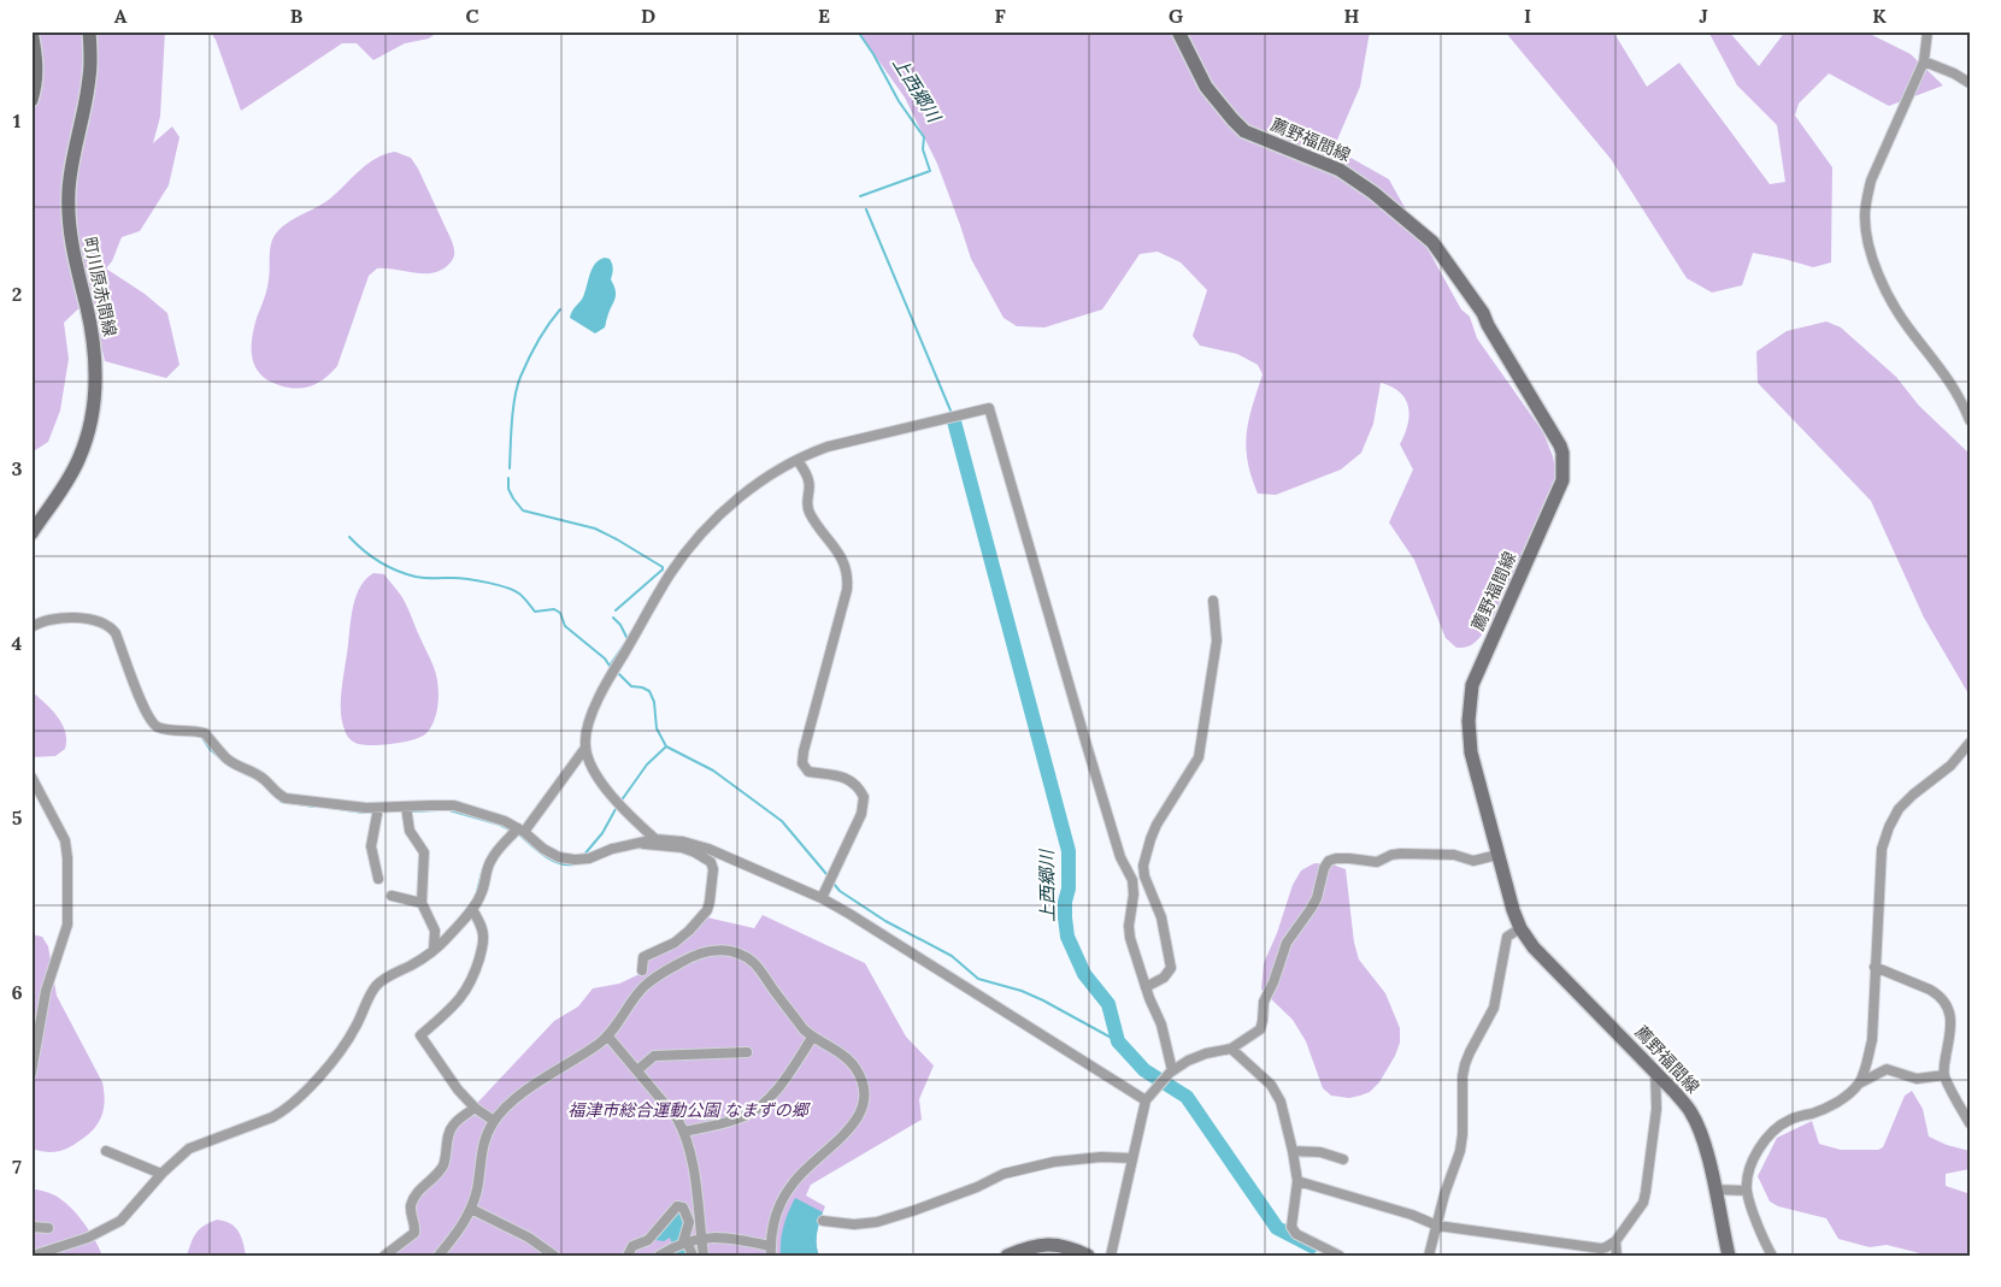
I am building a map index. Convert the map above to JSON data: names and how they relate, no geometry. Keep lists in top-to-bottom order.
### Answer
{
  "streets": {
    "main road": ["薦野福間線", "町川原赤間線"]
  },
  "water": ["上西郷川"],
  "parks": ["福津市総合運動公園 なまずの郷"],
  "grid": {
    "columns": [
      "A",
      "B",
      "C",
      "D",
      "E",
      "F",
      "G",
      "H",
      "I",
      "J",
      "K"
    ],
    "rows": [
      "1",
      "2",
      "3",
      "4",
      "5",
      "6",
      "7"
    ]
  }
}
